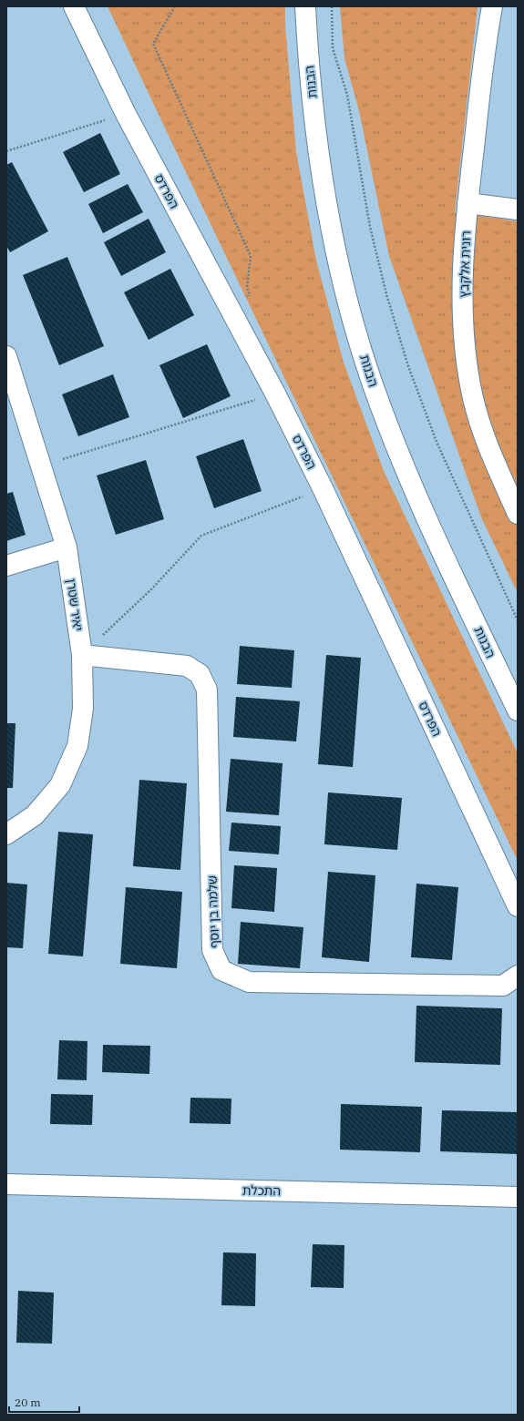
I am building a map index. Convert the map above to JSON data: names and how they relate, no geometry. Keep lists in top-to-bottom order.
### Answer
{
  "streets": {
    "street": [
      "הבנות",
      "הפרדס",
      "רונית אלקבץ",
      "יאיר שטרן",
      "שלמה בן יוסף",
      "התכלת"
    ]
  },
  "crossings": [
    ["יאיר שטרן", "שלמה בן יוסף"]
  ],
  "scale_bar": "20 m"
}
